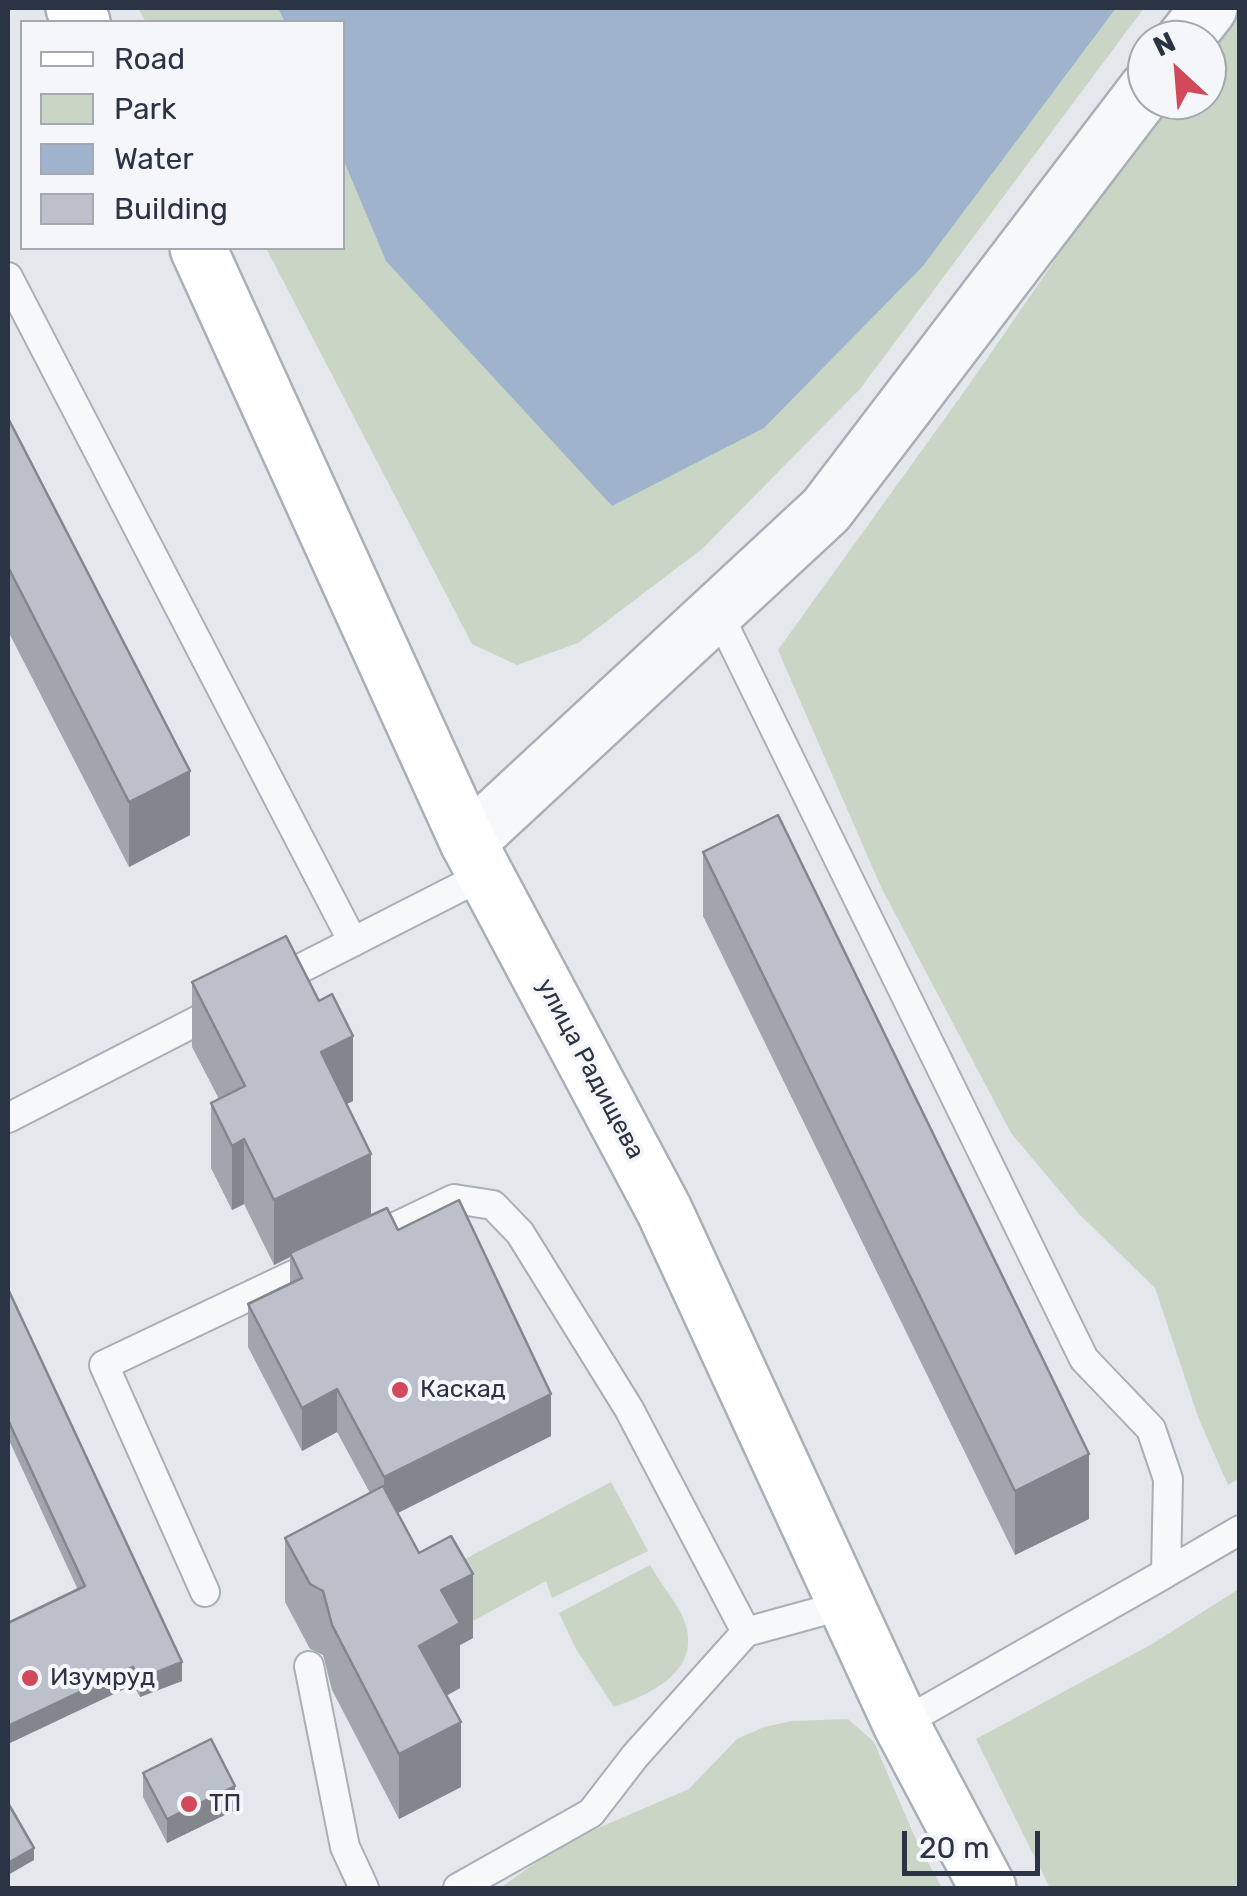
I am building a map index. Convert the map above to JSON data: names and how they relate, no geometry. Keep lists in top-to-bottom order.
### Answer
{
  "streets": {
    "street": ["улица Радищева"]
  },
  "places": ["Каскад", "Изумруд", "ТП"],
  "legend": [
    "Road",
    "Park",
    "Water",
    "Building"
  ],
  "scale_bar": "20 m",
  "north": "top left"
}
